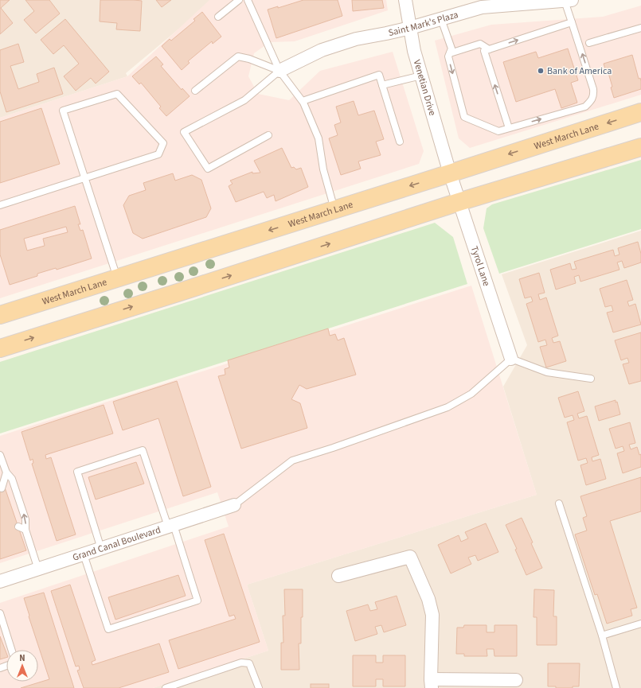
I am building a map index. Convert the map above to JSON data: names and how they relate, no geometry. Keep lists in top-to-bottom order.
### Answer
{
  "streets": {
    "main road": ["West March Lane"],
    "street": [
      "Saint Mark's Plaza",
      "Venetian Drive",
      "Tyrol Lane",
      "Grand Canal Boulevard"
    ]
  },
  "crossings": [
    ["Saint Mark's Plaza", "Venetian Drive"],
    ["Venetian Drive", "West March Lane"],
    ["Venetian Drive", "Tyrol Lane"],
    ["West March Lane", "Tyrol Lane"]
  ],
  "places": ["Bank of America"],
  "north": "top"
}
